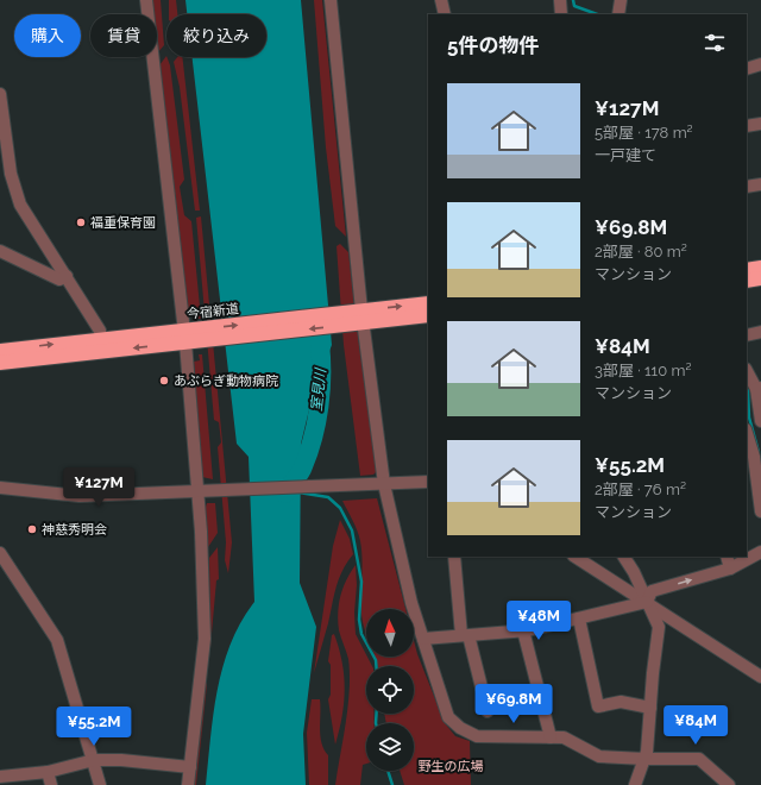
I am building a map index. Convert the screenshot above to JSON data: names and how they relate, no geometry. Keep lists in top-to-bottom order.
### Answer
{
  "streets": {
    "highway": ["今宿新道"]
  },
  "water": ["室見川"],
  "parks": ["野生の広場"],
  "places": ["福重保育園", "あぶらぎ動物病院", "神慈秀明会"],
  "north": "top",
  "page": {
    "chip": ["購入", "賃貸", "絞り込み"],
    "heading": "5件の物件",
    "list": [
      {
        "name": "¥127M",
        "note": "5部屋 · 178 m² · 一戸建て"
      },
      {
        "name": "¥69.8M",
        "note": "2部屋 · 80 m² · マンション"
      },
      {
        "name": "¥84M",
        "note": "3部屋 · 110 m² · マンション"
      },
      {
        "name": "¥55.2M",
        "note": "2部屋 · 76 m² · マンション"
      }
    ],
    "price": [
      "¥127M",
      "¥48M",
      "¥69.8M",
      "¥84M",
      "¥55.2M"
    ]
  }
}
